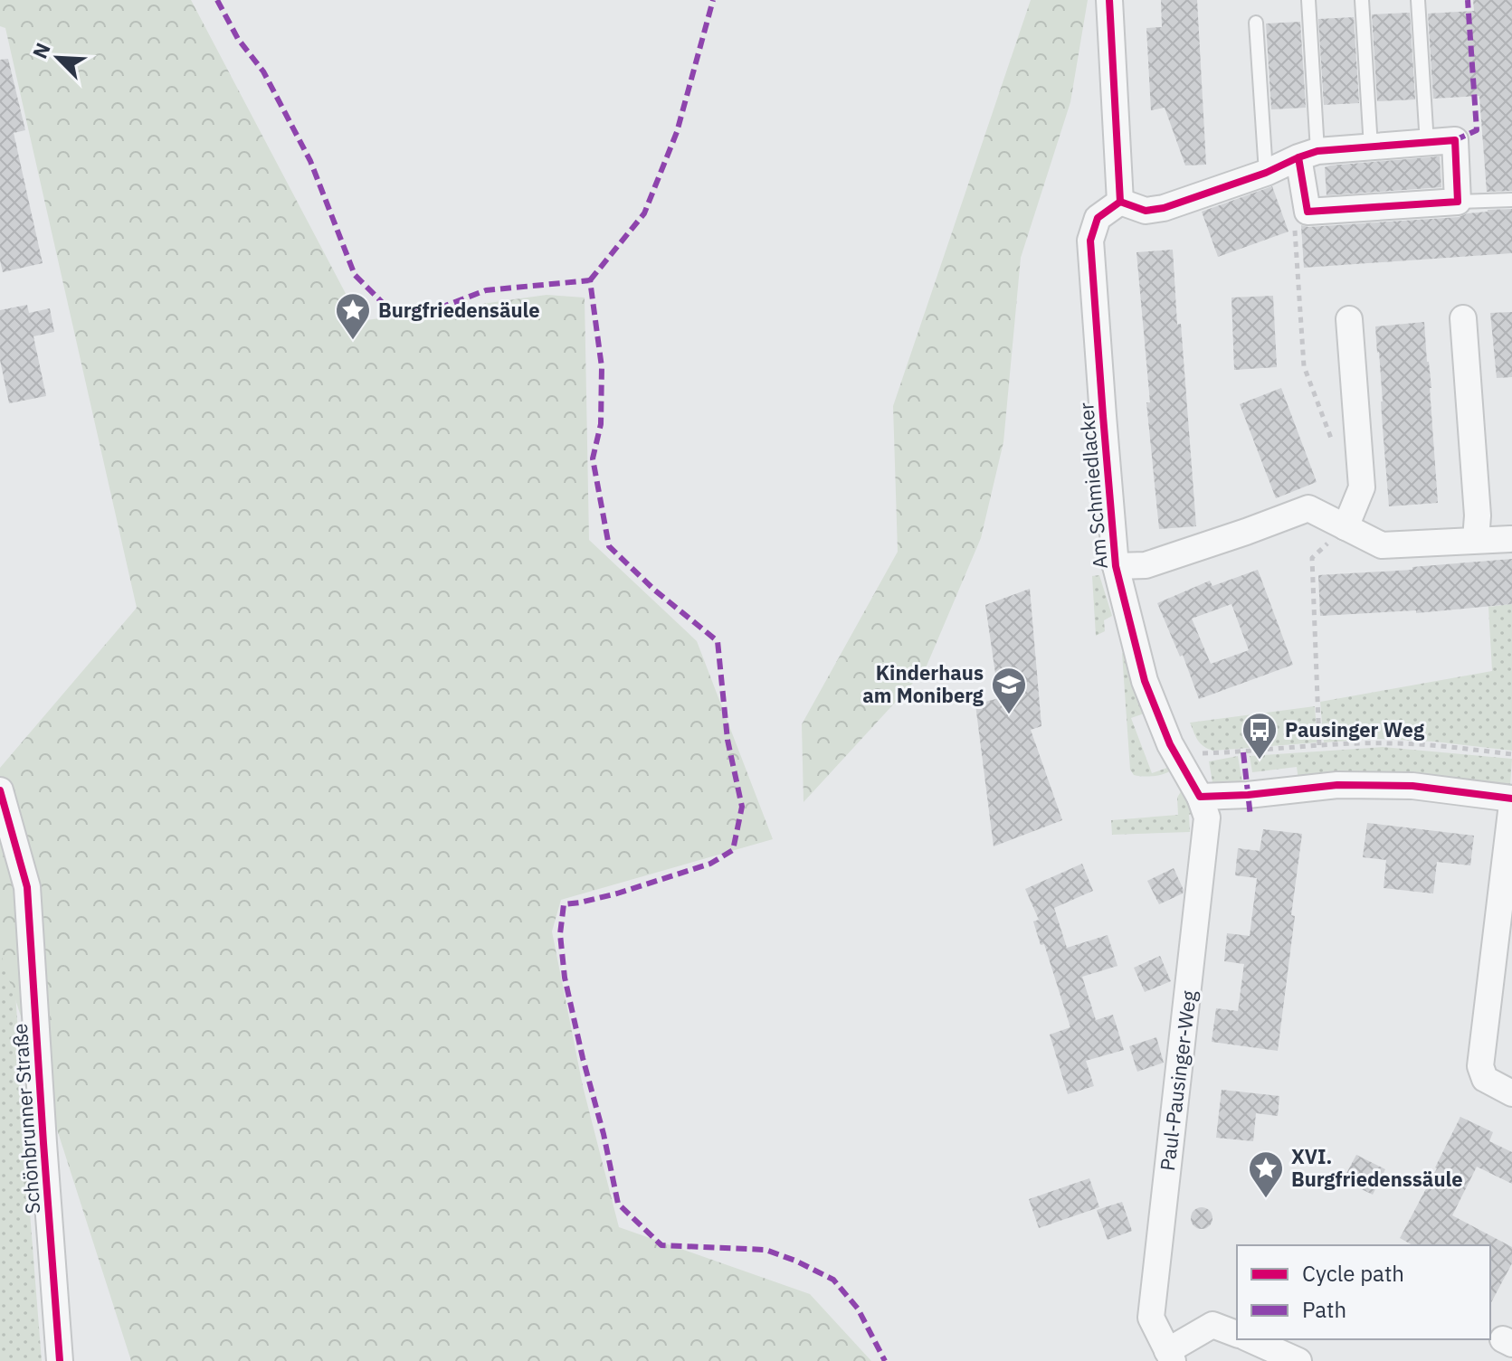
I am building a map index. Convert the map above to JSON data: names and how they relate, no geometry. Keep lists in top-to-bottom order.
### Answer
{
  "streets": {
    "street": ["Am Schmiedlacker", "Paul-Pausinger-Weg", "Schönbrunner Straße"]
  },
  "crossings": [
    ["Am Schmiedlacker", "Paul-Pausinger-Weg"]
  ],
  "places": {
    "place": ["Burgfriedensäule", "XVI. Burgfriedenssäule"],
    "school or university": ["Kinderhaus am Moniberg"],
    "bus stop": ["Pausinger Weg"]
  },
  "legend": ["Cycle path", "Path"],
  "north": "top left"
}
